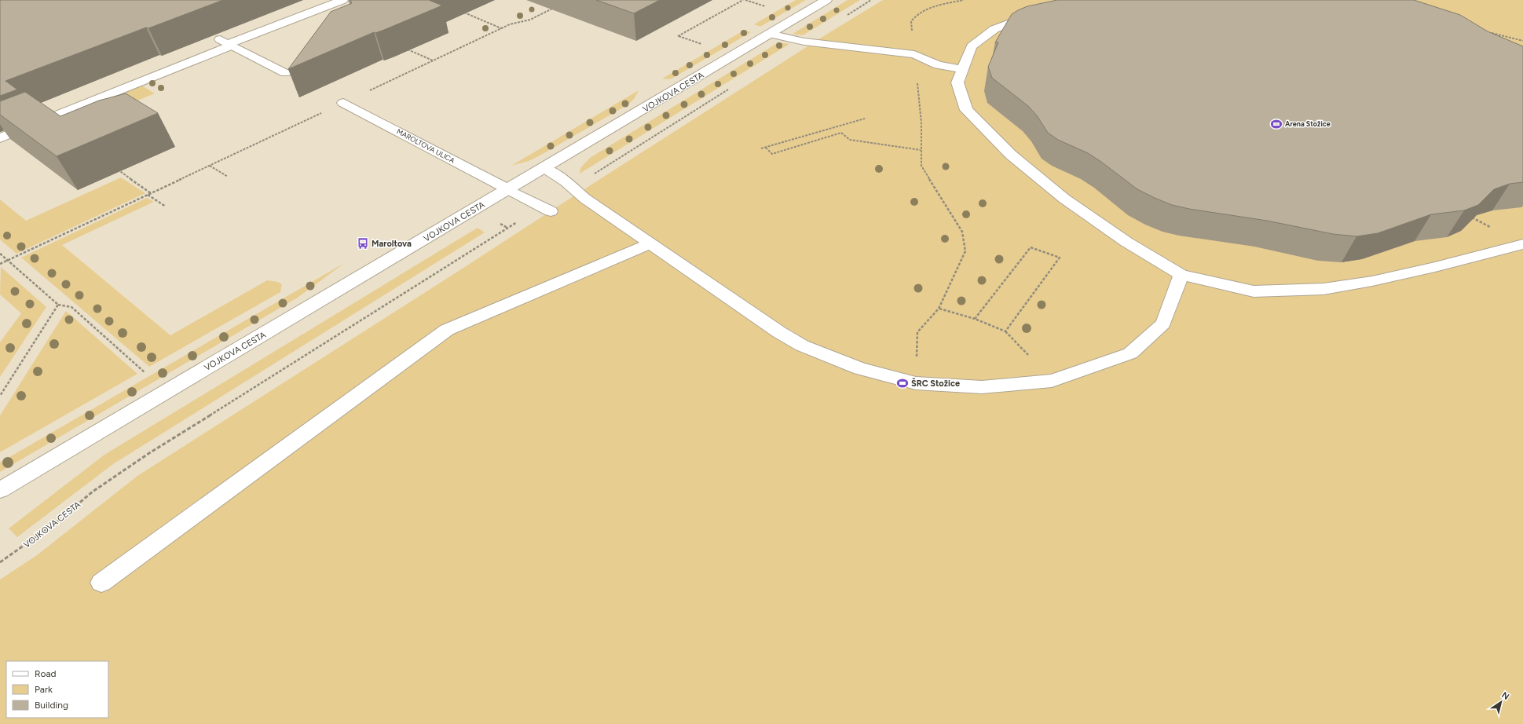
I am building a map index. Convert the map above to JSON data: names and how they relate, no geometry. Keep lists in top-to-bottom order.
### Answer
{
  "streets": {
    "street": ["VOJKOVA CESTA", "MAROLTOVA ULICA"]
  },
  "crossings": [
    ["VOJKOVA CESTA", "MAROLTOVA ULICA"]
  ],
  "places": {
    "sports": ["Arena Stožice", "ŠRC Stožice"],
    "bus stop": ["Maroltova"]
  },
  "legend": ["Road", "Park", "Building"],
  "north": "top right"
}
